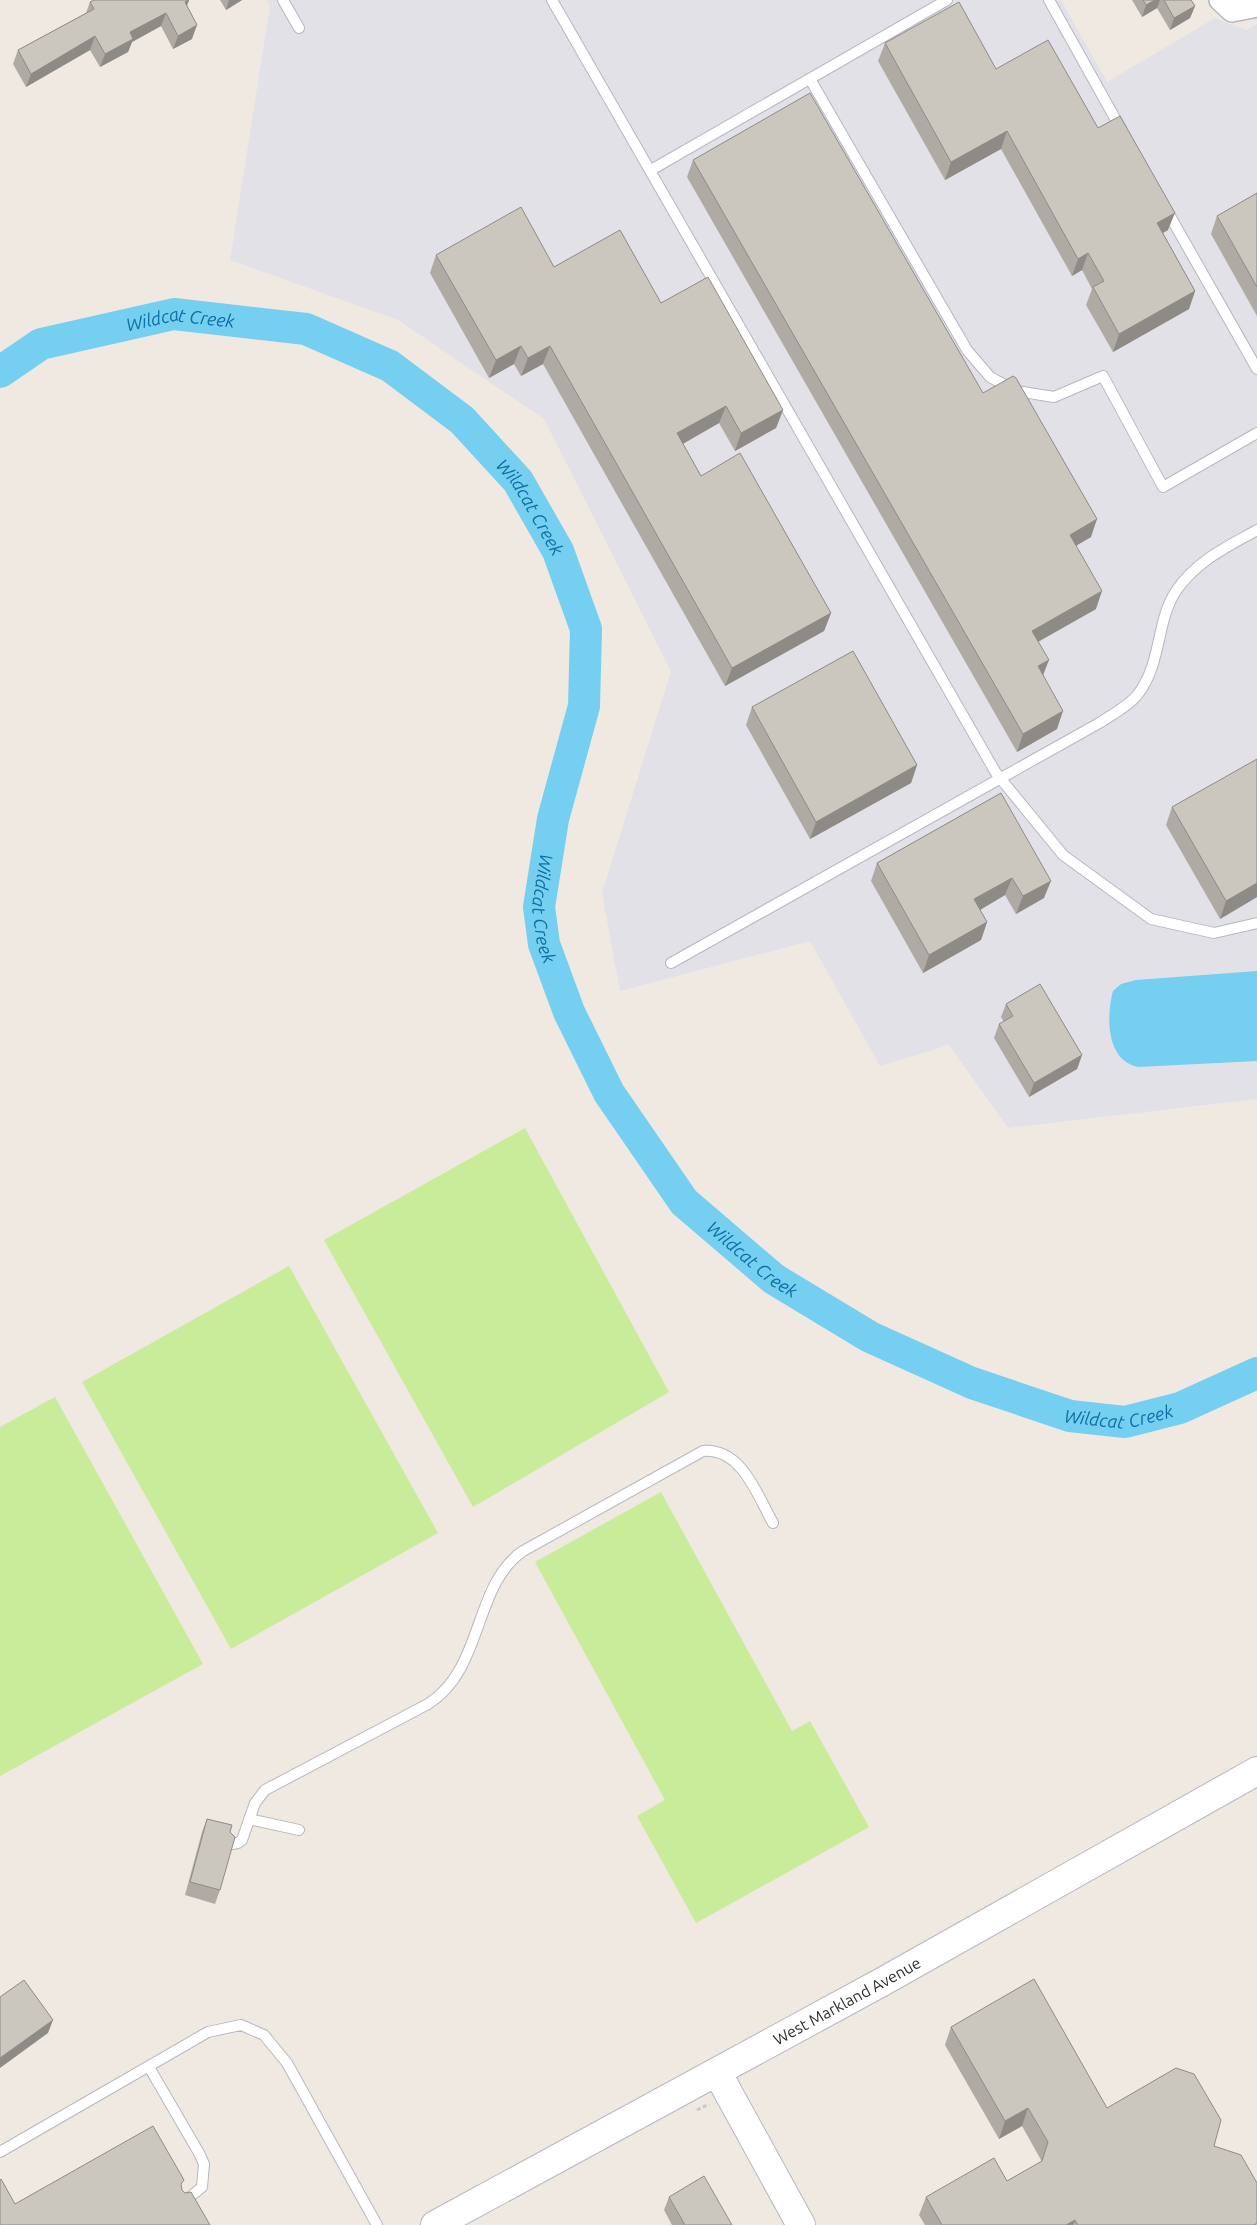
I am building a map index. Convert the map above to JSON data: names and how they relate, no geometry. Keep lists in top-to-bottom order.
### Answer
{
  "streets": {
    "main road": ["West Markland Avenue"]
  },
  "water": ["Wildcat Creek"]
}
